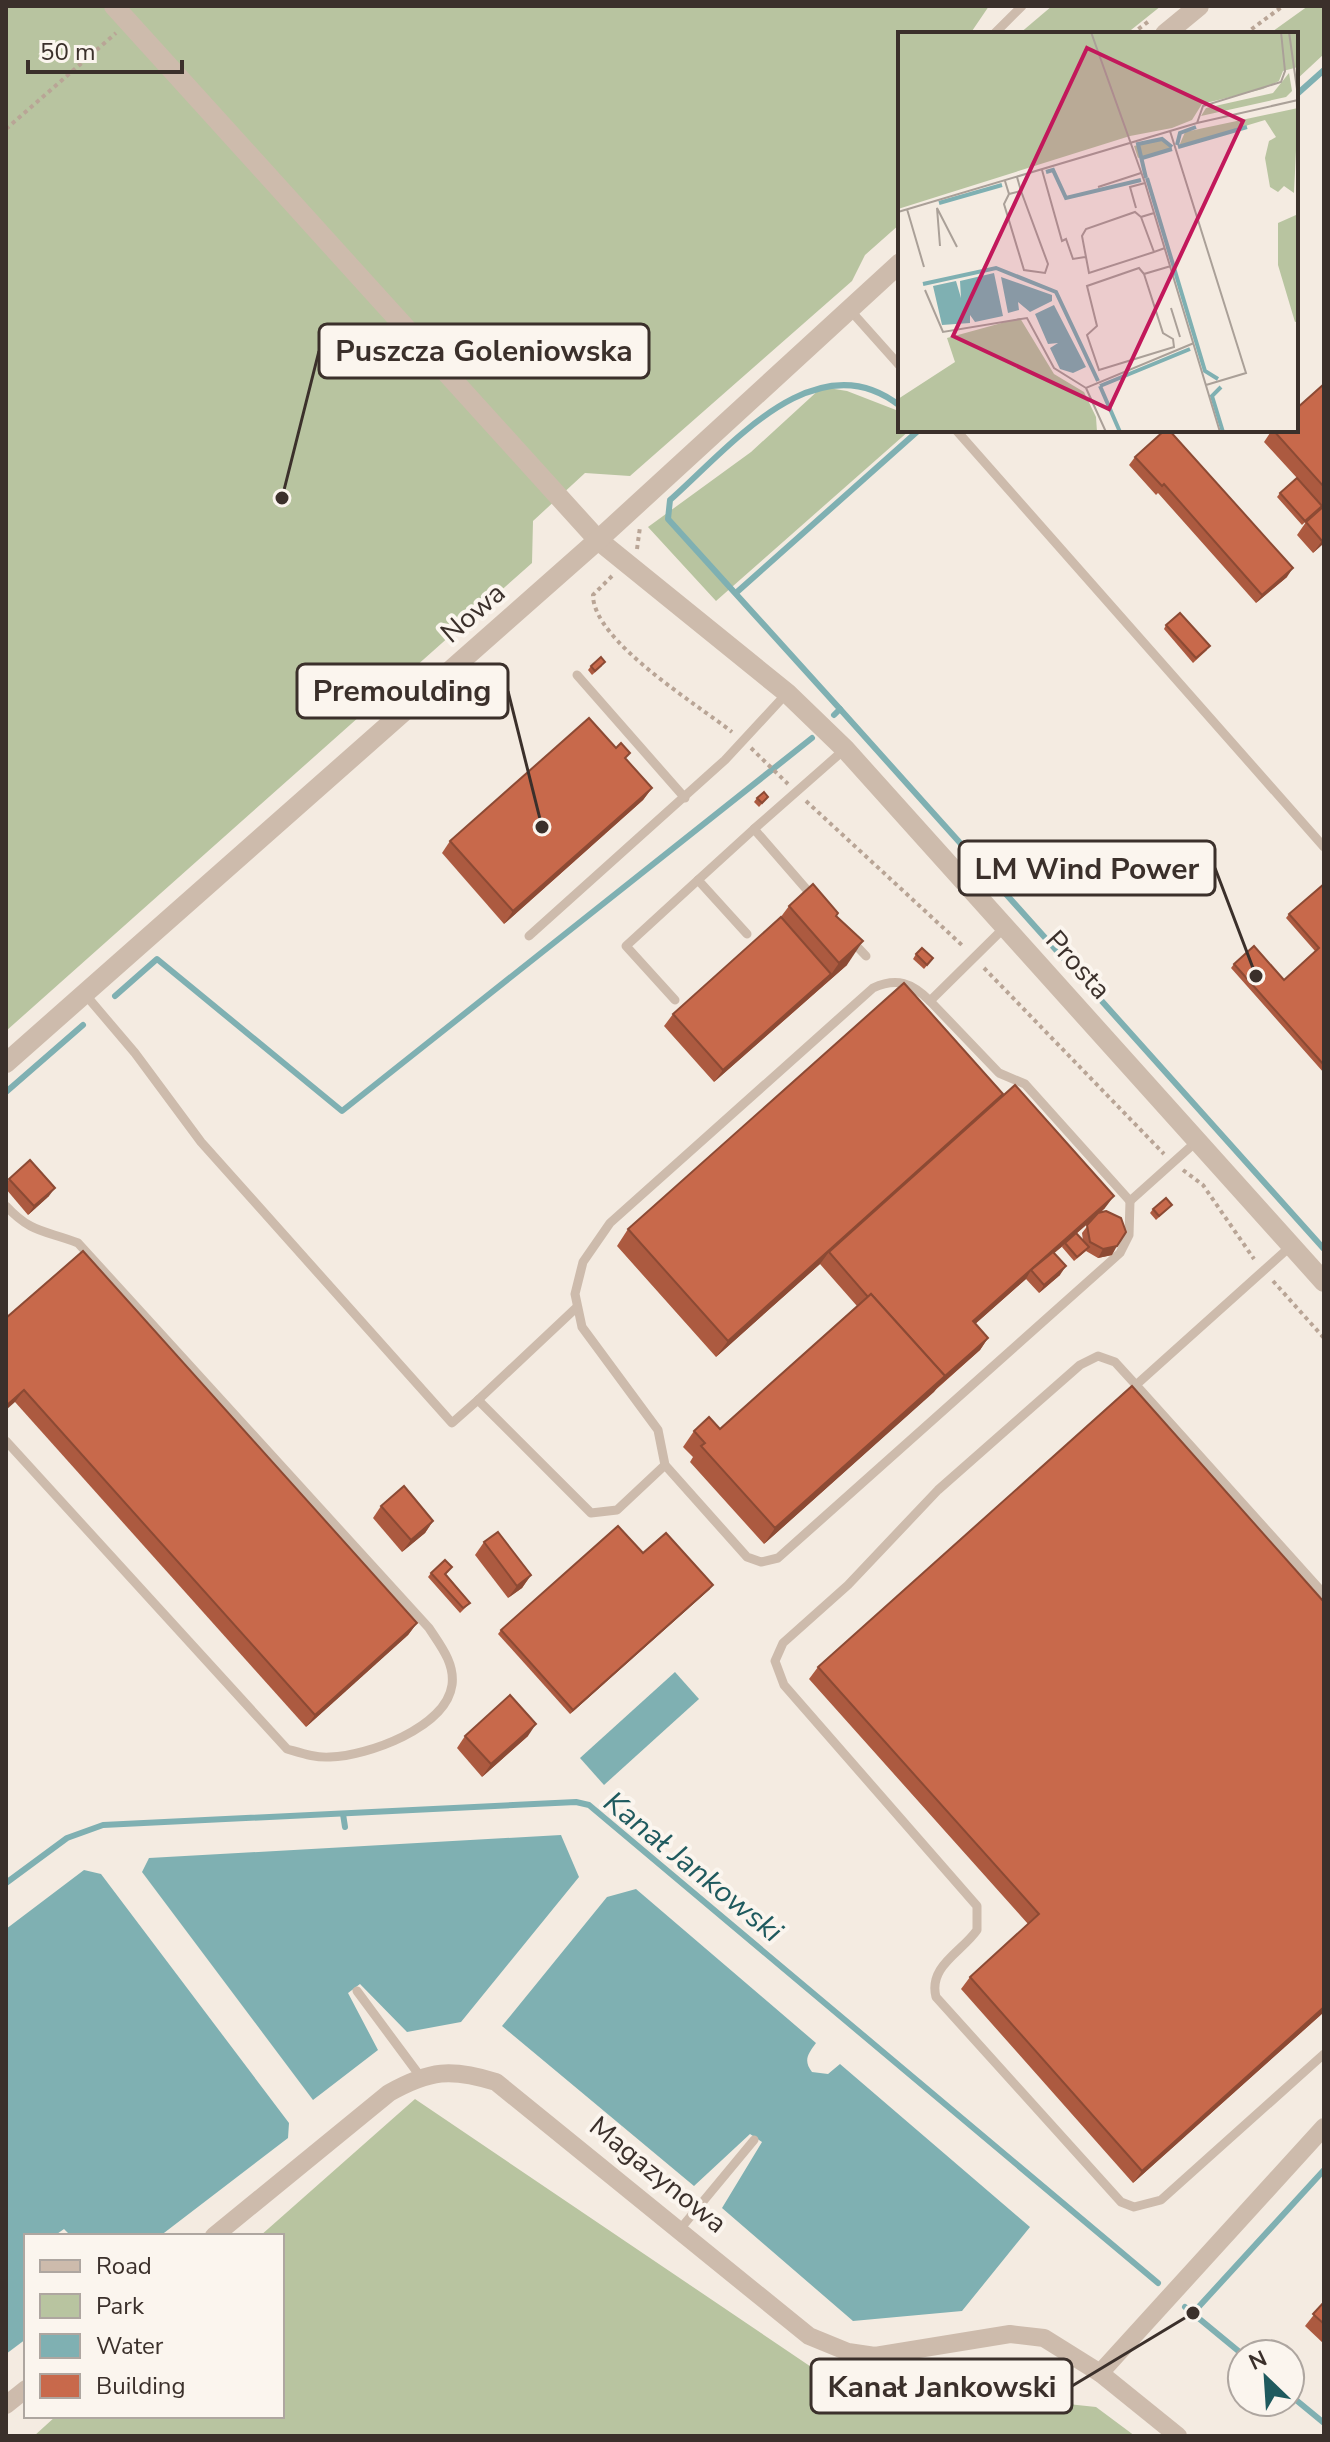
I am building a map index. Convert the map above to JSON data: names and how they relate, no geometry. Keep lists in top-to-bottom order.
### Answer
{
  "streets": {
    "street": ["Nowa", "Prosta", "Magazynowa"]
  },
  "crossings": [
    ["Nowa", "Prosta"]
  ],
  "water": ["Kanał Jankowski"],
  "places": [
    "Puszcza Goleniowska",
    "Premoulding",
    "LM Wind Power",
    "Kanał Jankowski"
  ],
  "legend": [
    "Road",
    "Park",
    "Water",
    "Building"
  ],
  "scale_bar": "50 m",
  "north": "top left"
}
